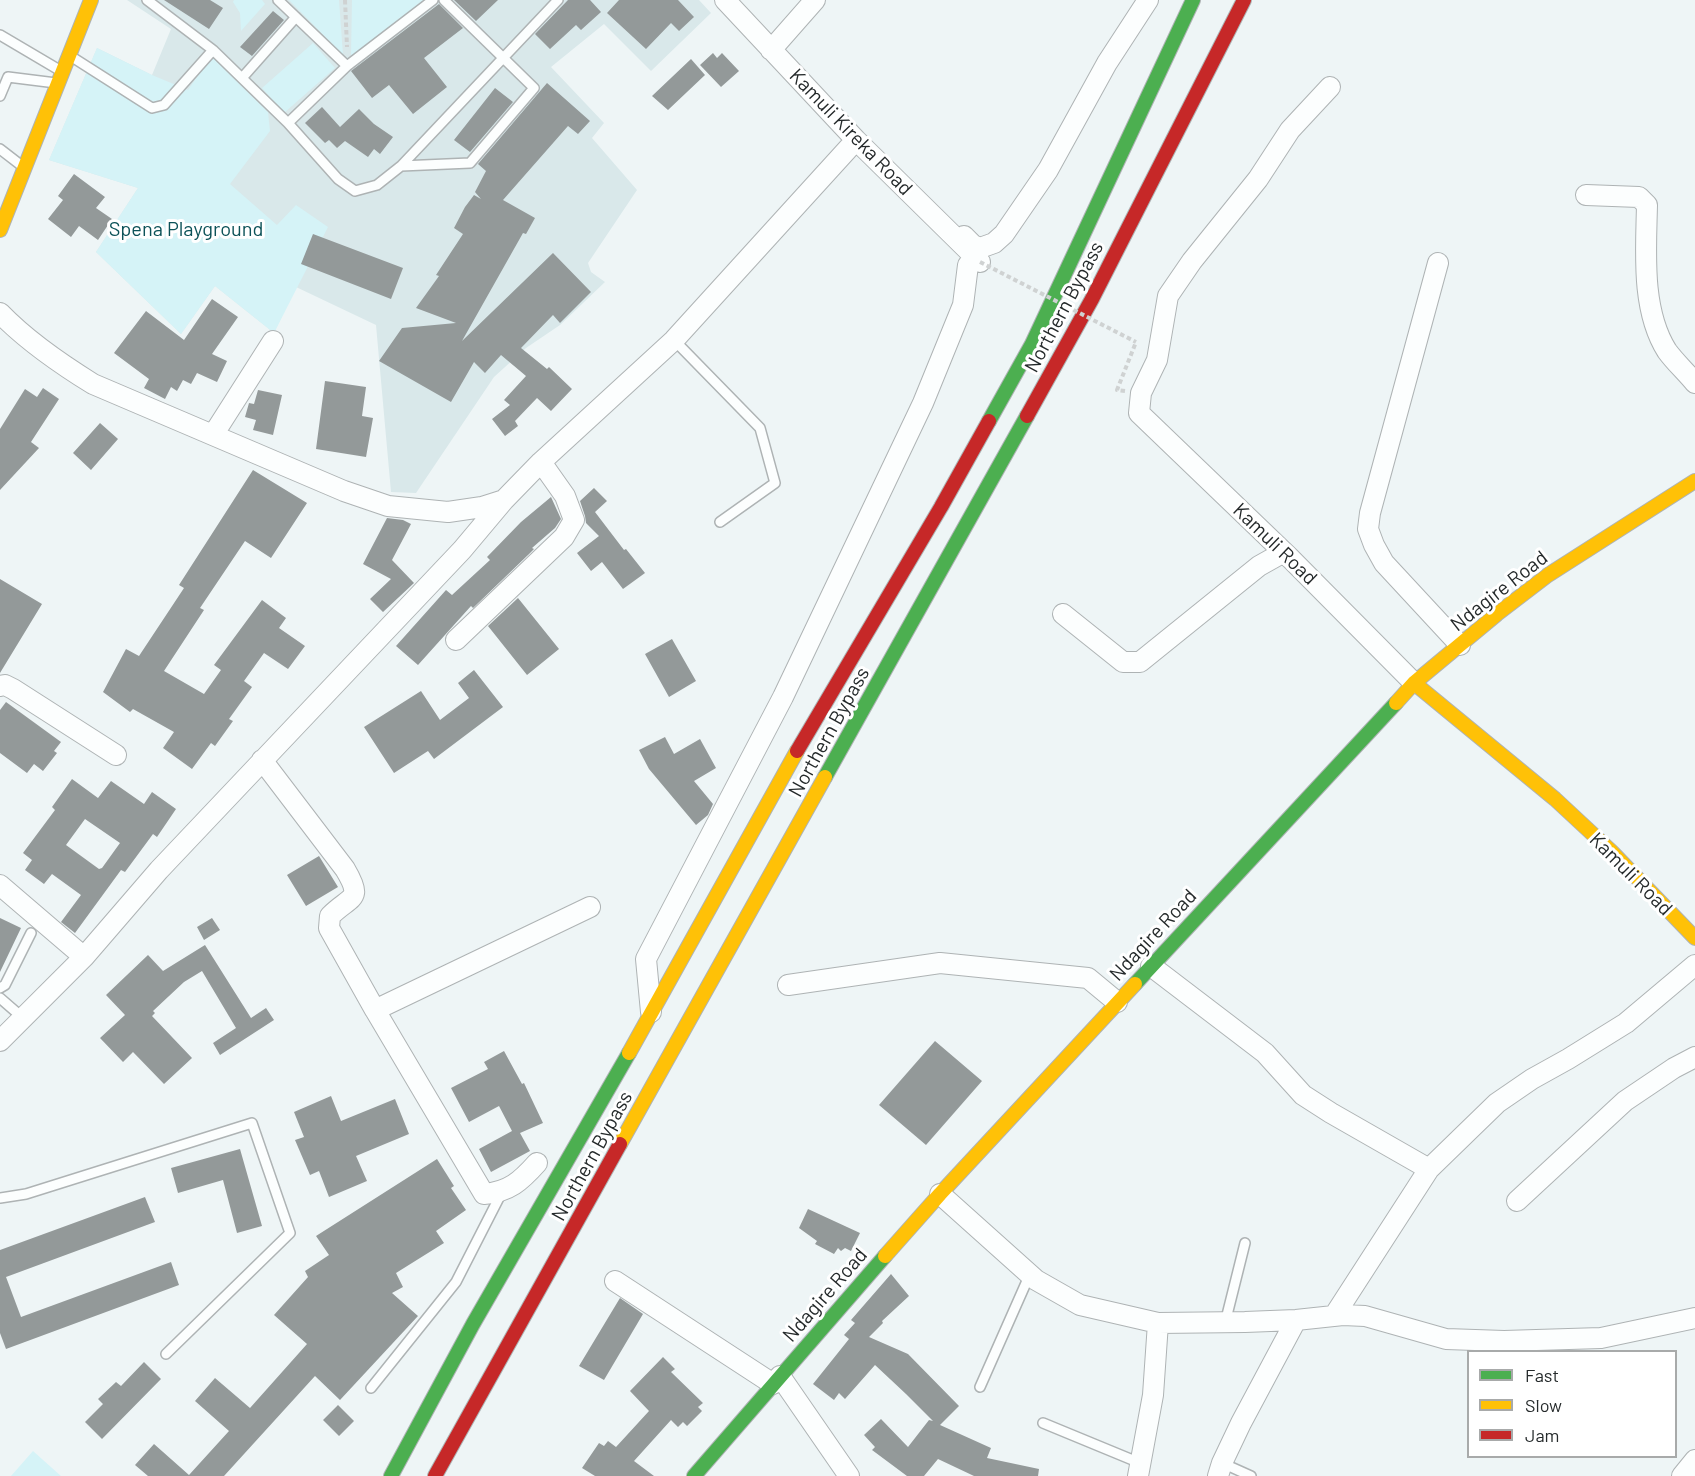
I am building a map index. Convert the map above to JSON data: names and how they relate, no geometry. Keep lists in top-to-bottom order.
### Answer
{
  "streets": {
    "main road": ["Northern Bypass", "Kamuli Road", "Ndagire Road"],
    "street": ["Kamuli Kireka Road"]
  },
  "crossings": [
    ["Kamuli Road", "Ndagire Road"]
  ],
  "parks": ["Spena Playground"],
  "legend": ["Fast", "Slow", "Jam"]
}
